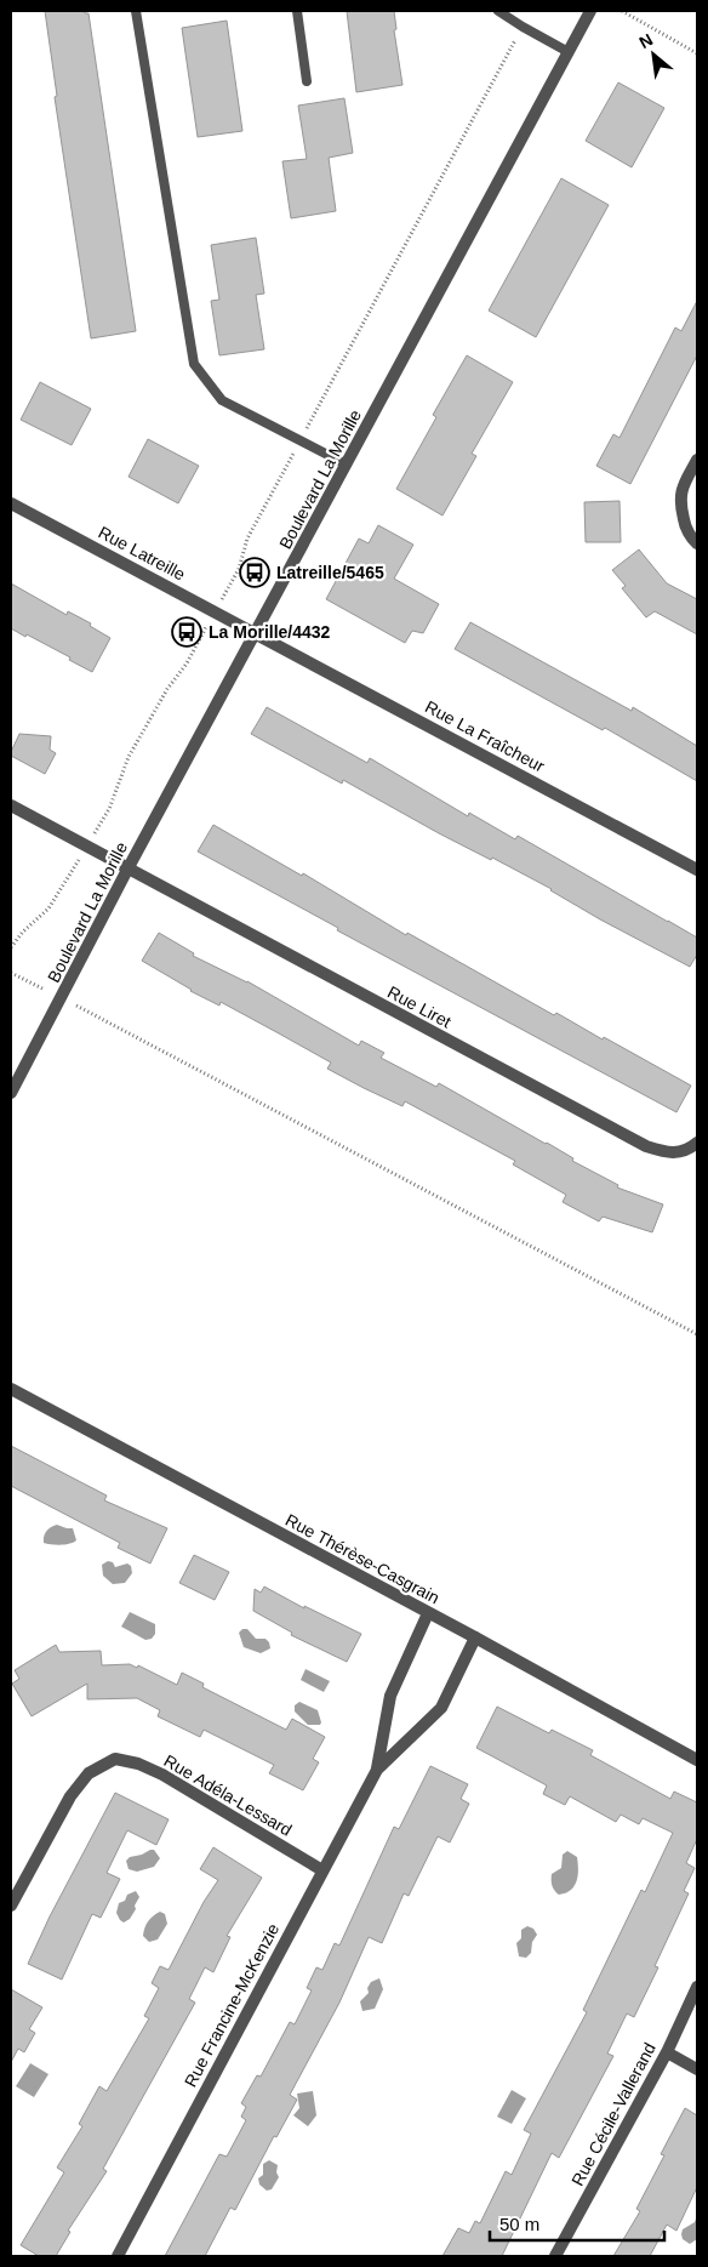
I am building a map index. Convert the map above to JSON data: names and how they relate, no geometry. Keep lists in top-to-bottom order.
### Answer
{
  "streets": {
    "street": [
      "Boulevard La Morille",
      "Rue Latreille",
      "Rue La Fraîcheur",
      "Rue Liret",
      "Rue Thérèse-Casgrain",
      "Rue Adéla-Lessard",
      "Rue Francine-McKenzie",
      "Rue Cécile-Vallerand"
    ]
  },
  "crossings": [
    ["Boulevard La Morille", "Rue Latreille"],
    ["Boulevard La Morille", "Rue La Fraîcheur"],
    ["Boulevard La Morille", "Rue Liret"],
    ["Rue Latreille", "Rue La Fraîcheur"],
    ["Rue Thérèse-Casgrain", "Rue Francine-McKenzie"],
    ["Rue Adéla-Lessard", "Rue Francine-McKenzie"]
  ],
  "places": {
    "bus stop": ["Latreille/5465", "La Morille/4432"]
  },
  "scale_bar": "50 m",
  "north": "top left"
}
